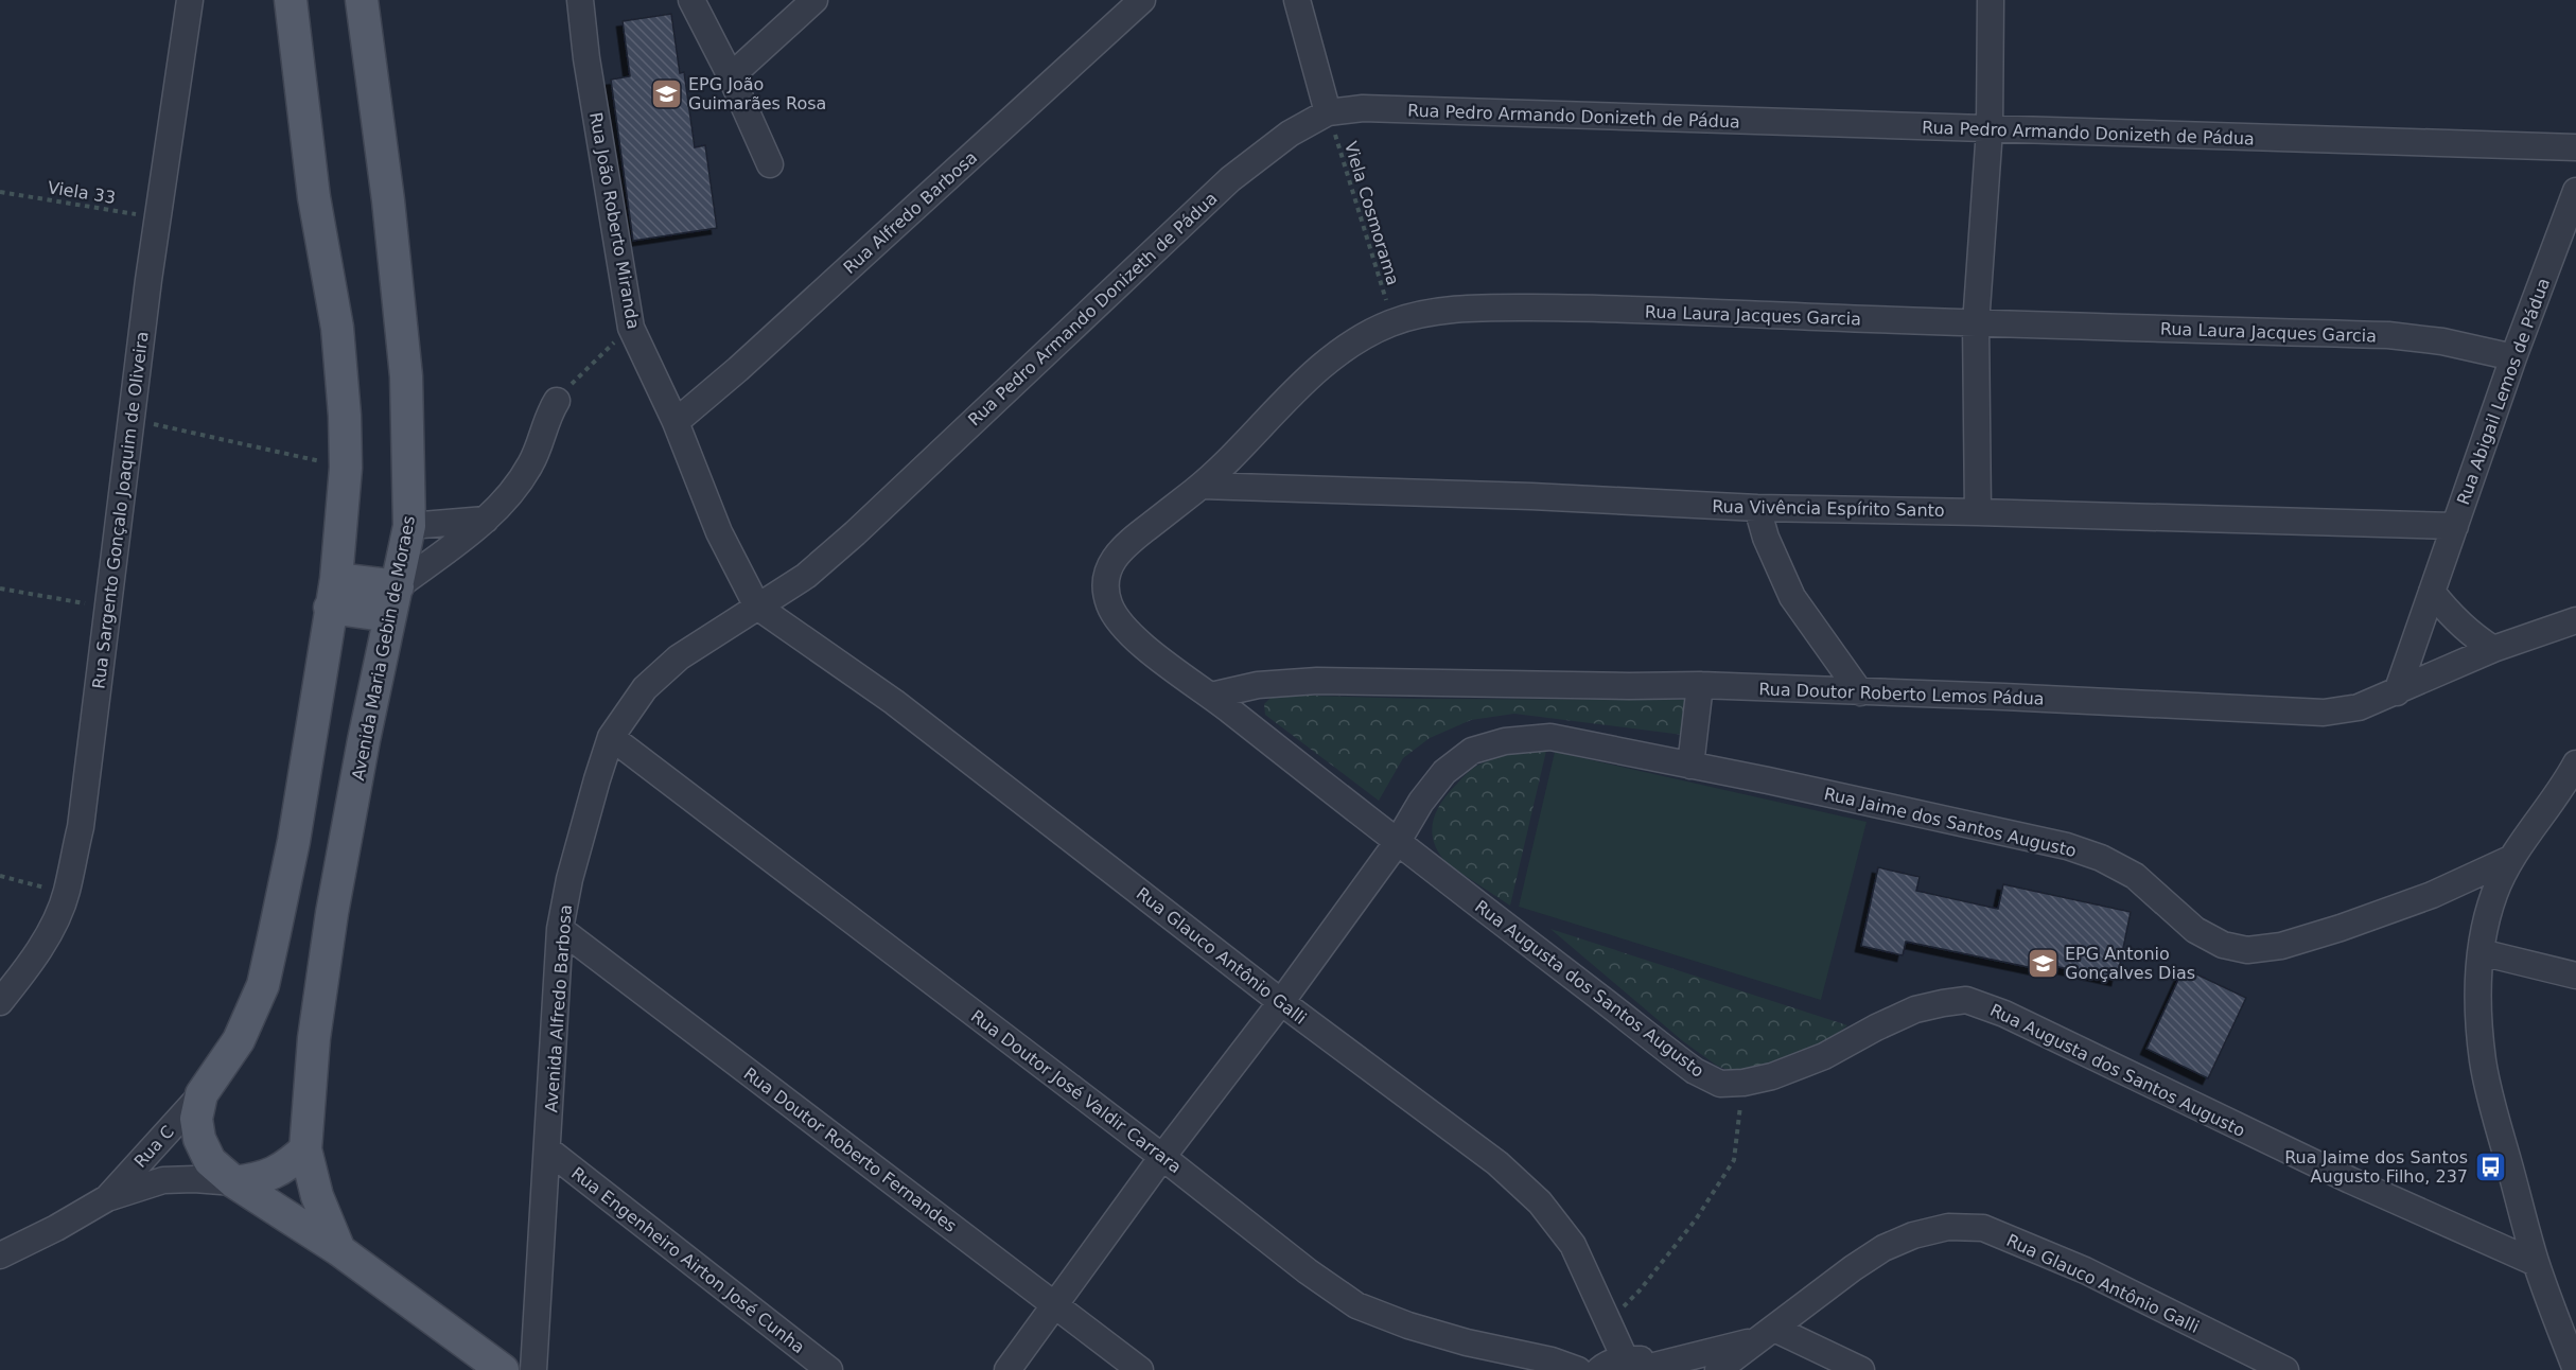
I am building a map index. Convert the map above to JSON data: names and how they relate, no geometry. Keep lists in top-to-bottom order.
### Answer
{
  "streets": {
    "main road": ["Avenida Maria Gebin de Moraes"],
    "street": [
      "Rua Pedro Armando Donizeth de Pádua",
      "Rua Alfredo Barbosa",
      "Rua João Roberto Miranda",
      "Rua Laura Jacques Garcia",
      "Rua Abigail Lemos de Pádua",
      "Rua Vivência Espírito Santo",
      "Rua Sargento Gonçalo Joaquim de Oliveira",
      "Rua Doutor Roberto Lemos Pádua",
      "Rua Jaime dos Santos Augusto",
      "Rua Glauco Antônio Galli",
      "Rua Augusta dos Santos Augusto",
      "Avenida Alfredo Barbosa",
      "Rua Doutor José Valdir Carrara",
      "Rua C",
      "Rua Doutor Roberto Fernandes",
      "Rua Engenheiro Airton José Cunha"
    ],
    "path": ["Viela 33", "Viela Cosmorama"]
  },
  "crossings": [
    ["Rua Pedro Armando Donizeth de Pádua", "Viela Cosmorama"],
    ["Rua Pedro Armando Donizeth de Pádua", "Rua João Roberto Miranda"],
    ["Rua Pedro Armando Donizeth de Pádua", "Rua Glauco Antônio Galli"],
    ["Rua Pedro Armando Donizeth de Pádua", "Avenida Alfredo Barbosa"],
    ["Viela 33", "Rua Sargento Gonçalo Joaquim de Oliveira"],
    ["Rua Alfredo Barbosa", "Rua João Roberto Miranda"],
    ["Viela Cosmorama", "Rua Laura Jacques Garcia"],
    ["Rua João Roberto Miranda", "Rua Glauco Antônio Galli"],
    ["Rua João Roberto Miranda", "Avenida Alfredo Barbosa"],
    ["Rua Laura Jacques Garcia", "Rua Abigail Lemos de Pádua"],
    ["Rua Laura Jacques Garcia", "Rua Vivência Espírito Santo"],
    ["Rua Laura Jacques Garcia", "Rua Augusta dos Santos Augusto"],
    ["Rua Abigail Lemos de Pádua", "Rua Vivência Espírito Santo"],
    ["Rua Abigail Lemos de Pádua", "Rua Doutor Roberto Lemos Pádua"],
    ["Rua Doutor Roberto Lemos Pádua", "Rua Augusta dos Santos Augusto"],
    ["Rua Jaime dos Santos Augusto", "Rua Glauco Antônio Galli"],
    ["Rua Jaime dos Santos Augusto", "Rua Augusta dos Santos Augusto"],
    ["Rua Jaime dos Santos Augusto", "Rua Doutor José Valdir Carrara"],
    ["Rua Jaime dos Santos Augusto", "Rua Doutor Roberto Fernandes"],
    ["Rua Glauco Antônio Galli", "Avenida Alfredo Barbosa"],
    ["Avenida Alfredo Barbosa", "Rua Doutor José Valdir Carrara"],
    ["Avenida Alfredo Barbosa", "Rua Doutor Roberto Fernandes"],
    ["Avenida Alfredo Barbosa", "Rua Engenheiro Airton José Cunha"]
  ],
  "places": {
    "school or university": ["EPG João Guimarães Rosa", "EPG Antonio Gonçalves Dias"],
    "bus stop": ["Rua Jaime dos Santos Augusto Filho, 237"]
  }
}
